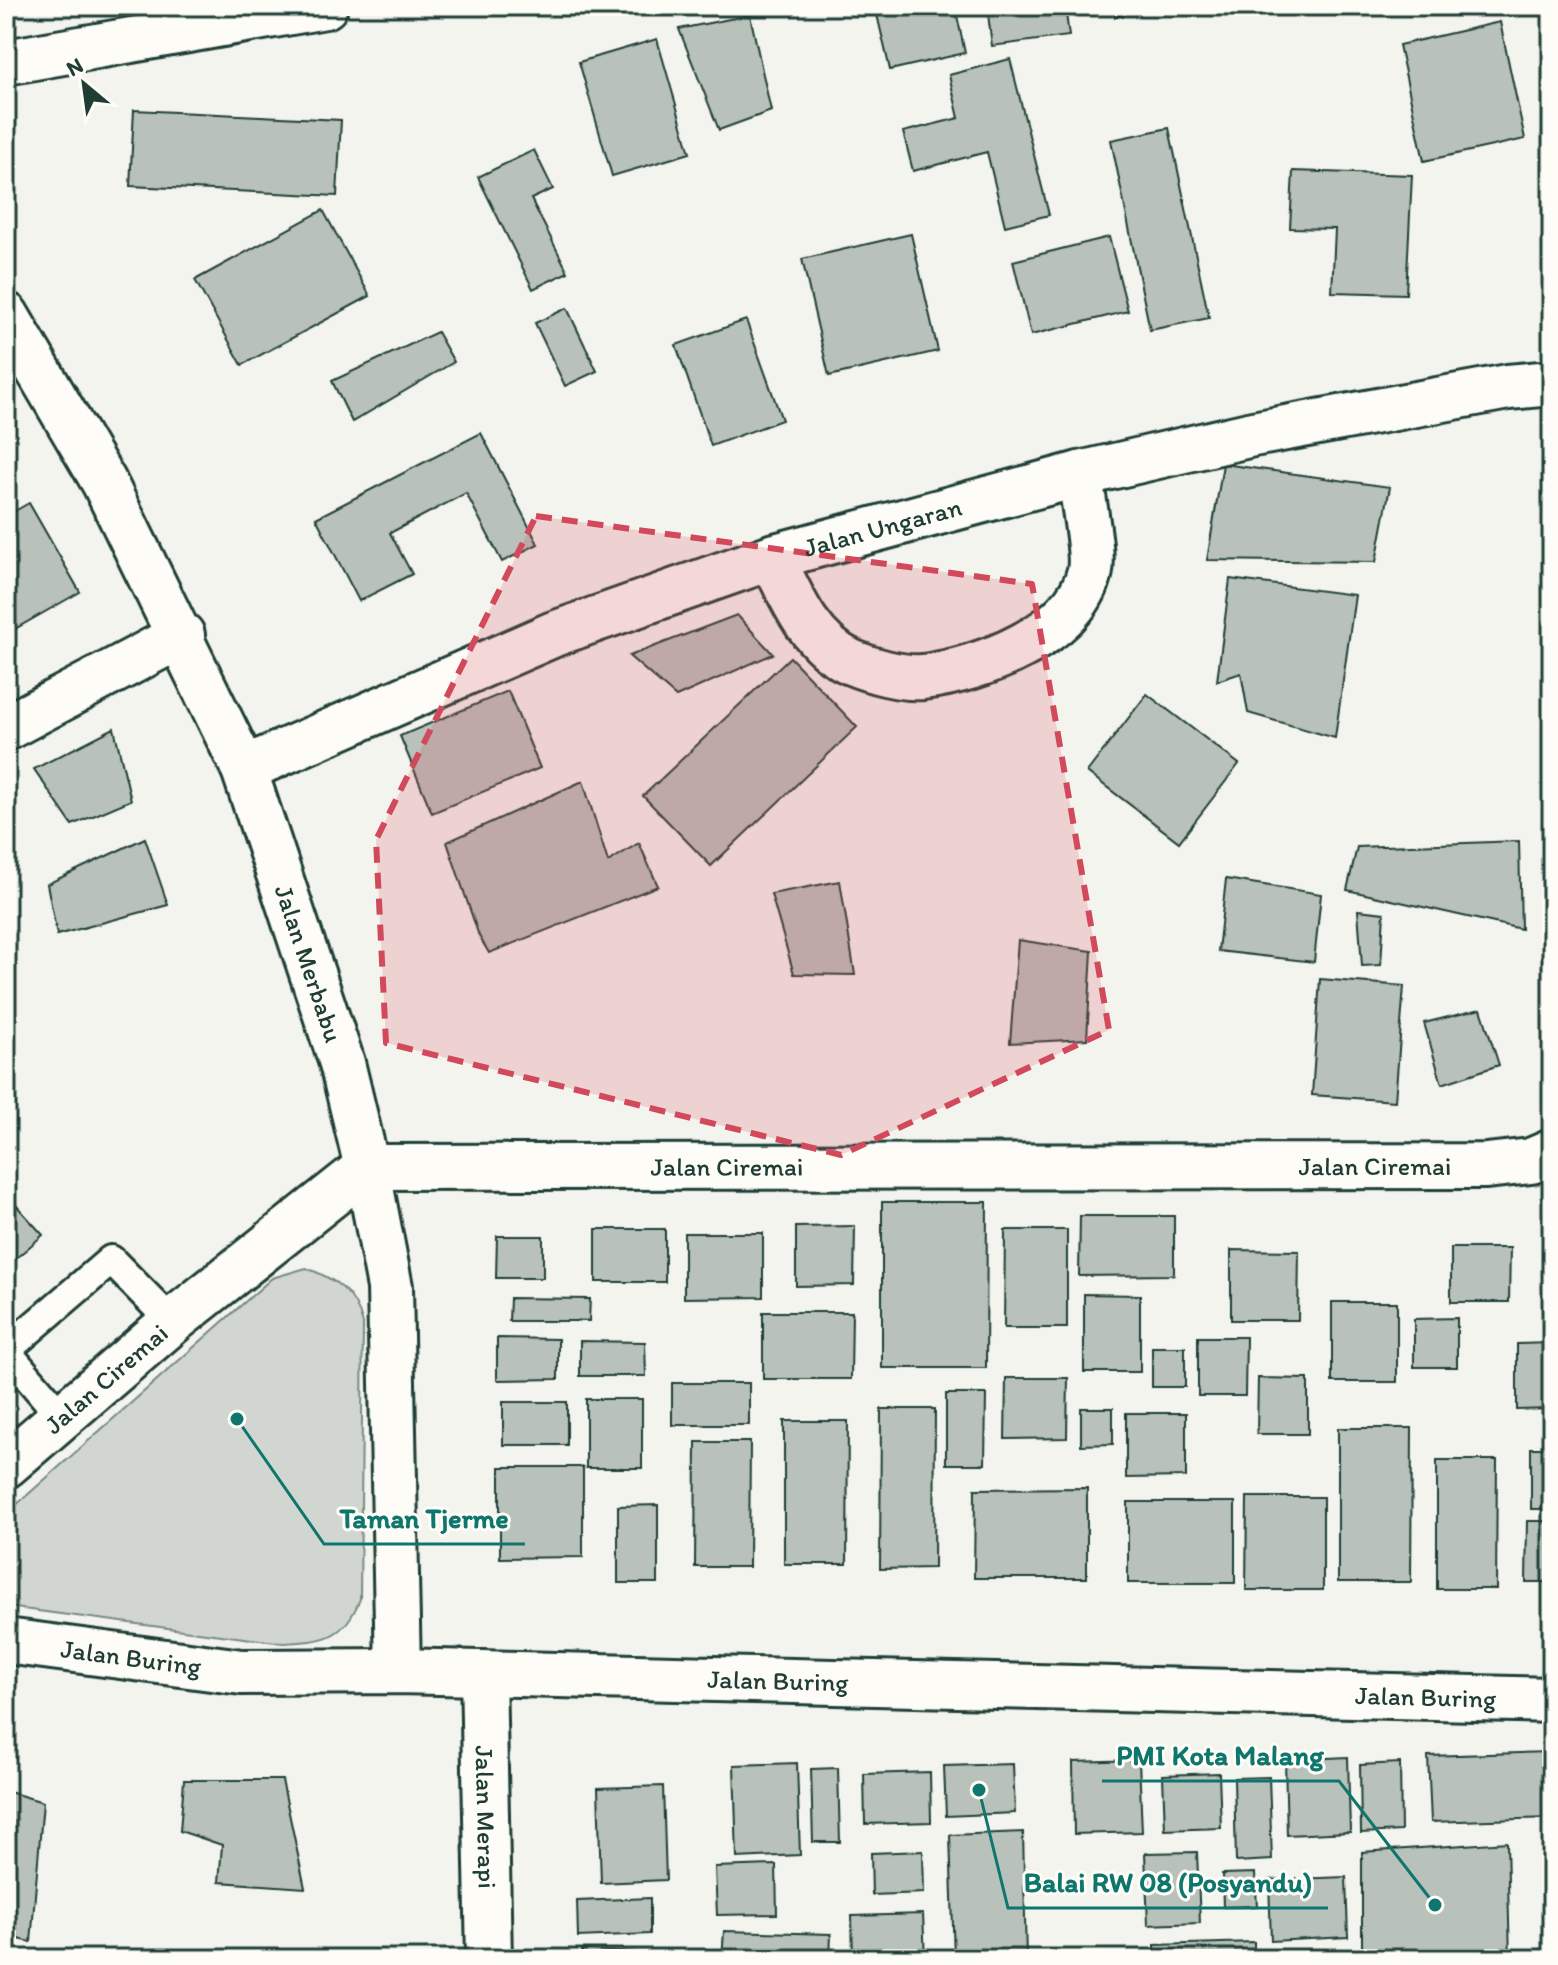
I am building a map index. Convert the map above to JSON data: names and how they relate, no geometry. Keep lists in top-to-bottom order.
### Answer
{
  "streets": {
    "street": [
      "Jalan Ungaran",
      "Jalan Merbabu",
      "Jalan Ciremai",
      "Jalan Buring",
      "Jalan Merapi"
    ]
  },
  "crossings": [
    ["Jalan Ungaran", "Jalan Merbabu"],
    ["Jalan Merbabu", "Jalan Ciremai"],
    ["Jalan Merbabu", "Jalan Buring"],
    ["Jalan Buring", "Jalan Merapi"]
  ],
  "places": ["Taman Tjerme", "Balai RW 08 (Posyandu)", "PMI Kota Malang"],
  "north": "top left"
}
